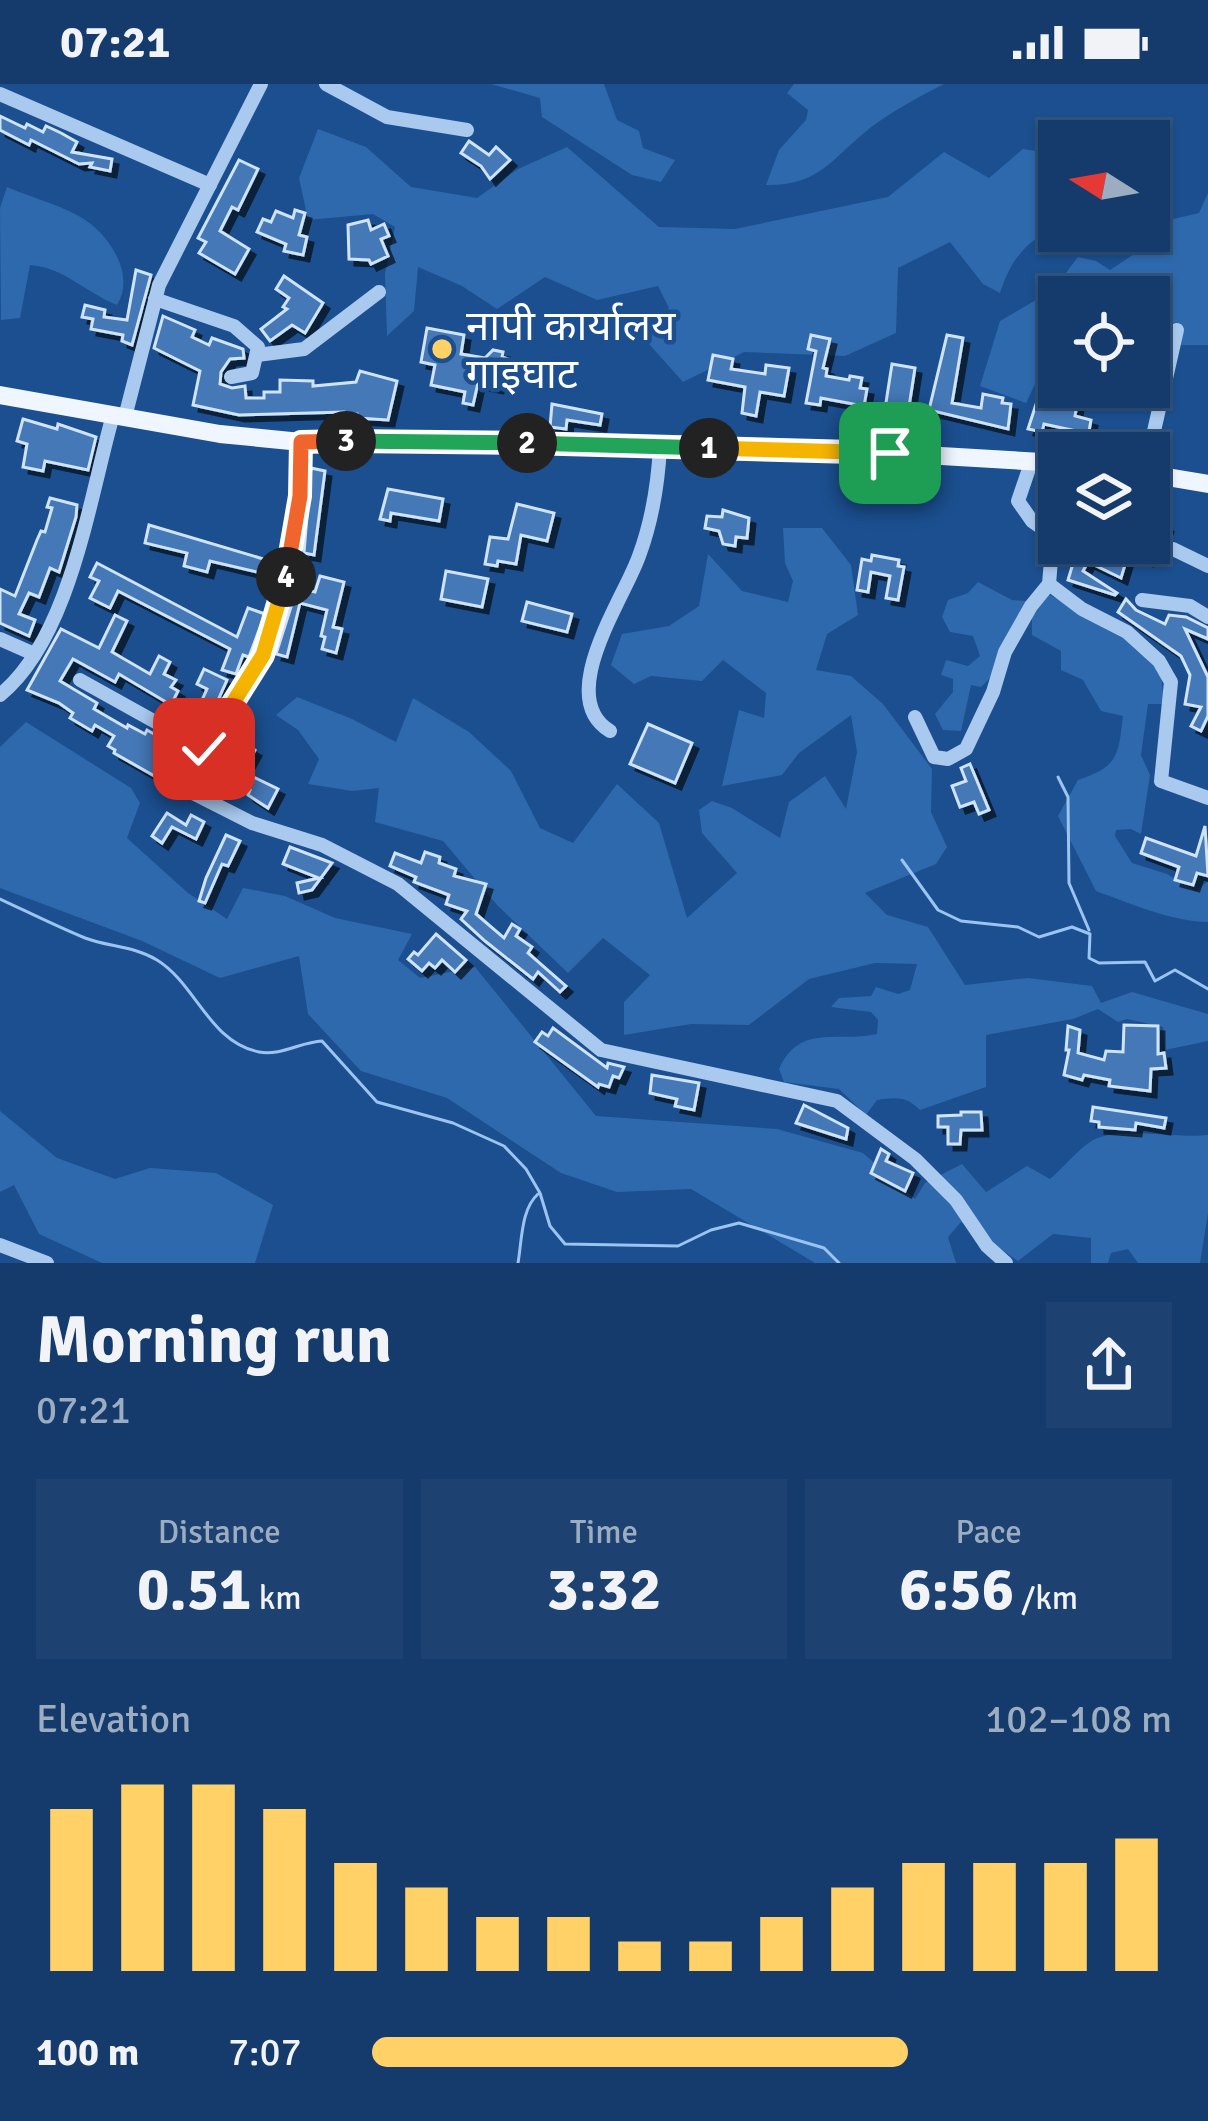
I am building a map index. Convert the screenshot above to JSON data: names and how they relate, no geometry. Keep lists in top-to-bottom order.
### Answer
{
  "places": ["नापी कार्यालय गाइघाट"],
  "north": "left",
  "page": {
    "status": "07:21",
    "pins": [
      "3",
      "2",
      "1",
      "4"
    ],
    "heading": ["Morning run", "07:21"],
    "stats": [
      ["Distance", "0.51 km"],
      ["Time", "3:32"],
      ["Pace", "6:56 /km"]
    ],
    "chart": ["Elevation", "102–108 m"],
    "list": [
      {
        "name": "100 m",
        "note": "7:07"
      }
    ]
  }
}
